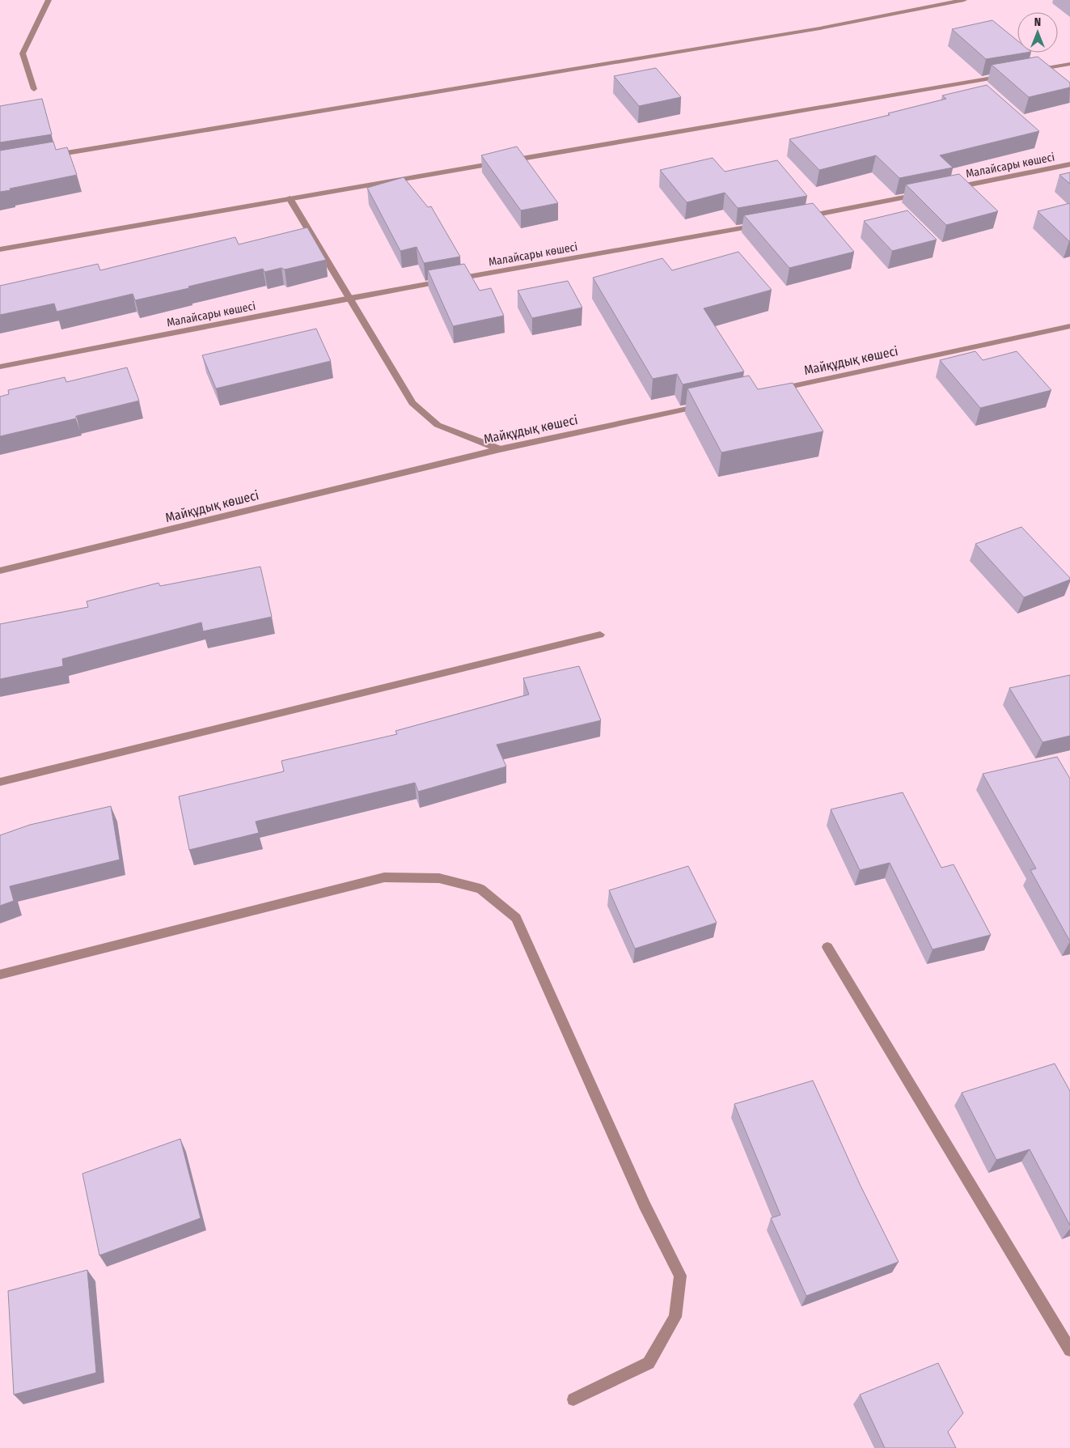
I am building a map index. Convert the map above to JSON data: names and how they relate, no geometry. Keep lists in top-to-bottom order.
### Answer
{
  "streets": {
    "street": ["Малайсары көшесі", "Майқұдық көшесі"]
  },
  "north": "top"
}
